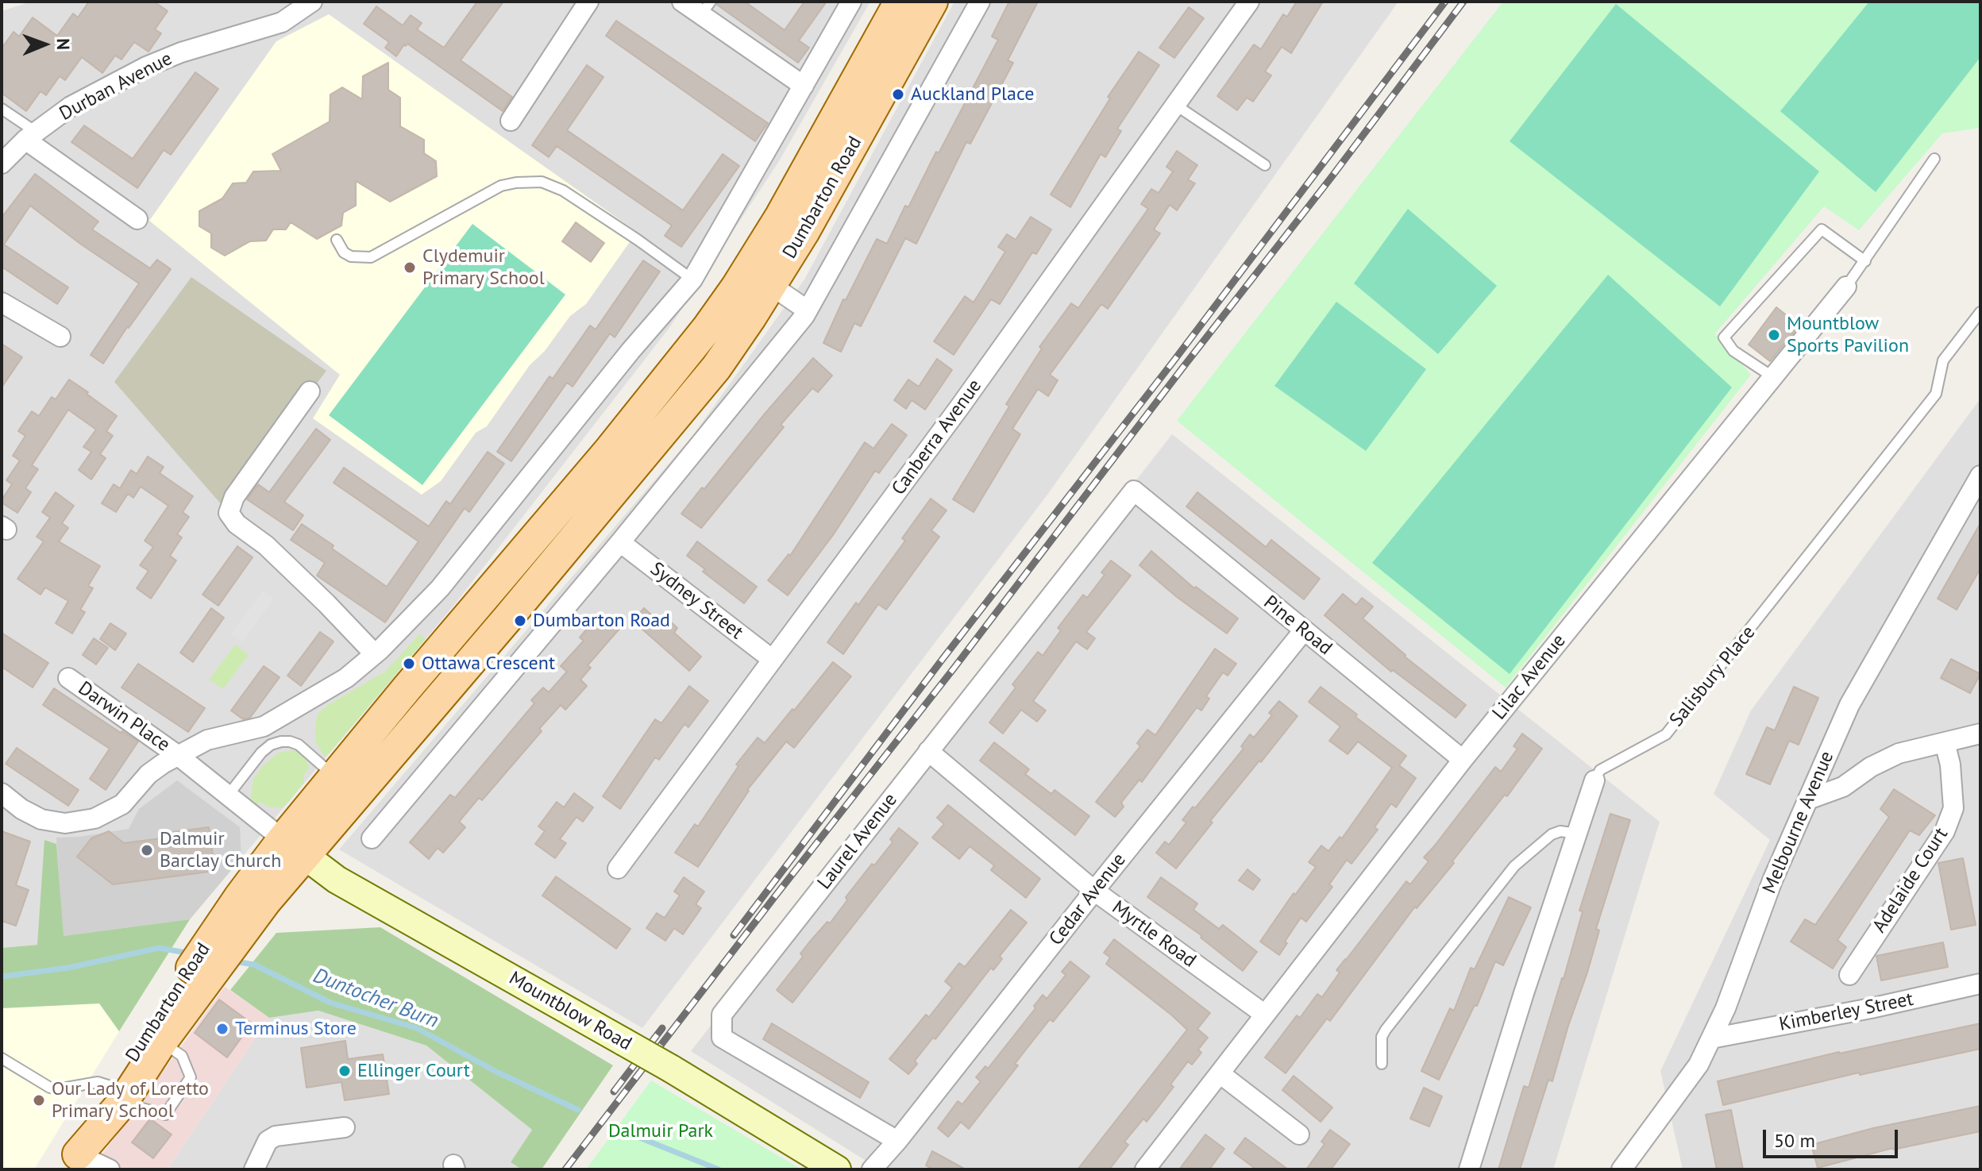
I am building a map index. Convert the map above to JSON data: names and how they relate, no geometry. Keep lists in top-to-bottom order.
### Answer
{
  "streets": {
    "main road": ["Dumbarton Road"],
    "street": [
      "Durban Avenue",
      "Canberra Avenue",
      "Sydney Street",
      "Pine Road",
      "Salisbury Place",
      "Lilac Avenue",
      "Darwin Place",
      "Melbourne Avenue",
      "Laurel Avenue",
      "Adelaide Court",
      "Cedar Avenue",
      "Myrtle Road",
      "Mountblow Road",
      "Kimberley Street"
    ]
  },
  "crossings": [
    ["Dumbarton Road", "Mountblow Road"],
    ["Canberra Avenue", "Sydney Street"],
    ["Pine Road", "Lilac Avenue"],
    ["Pine Road", "Laurel Avenue"],
    ["Pine Road", "Cedar Avenue"],
    ["Lilac Avenue", "Myrtle Road"],
    ["Melbourne Avenue", "Kimberley Street"],
    ["Laurel Avenue", "Cedar Avenue"],
    ["Laurel Avenue", "Myrtle Road"],
    ["Cedar Avenue", "Myrtle Road"]
  ],
  "water": ["Duntocher Burn"],
  "parks": ["Dalmuir Park"],
  "places": [
    "Auckland Place",
    "Clydemuir Primary School",
    "Mountblow Sports Pavilion",
    "Dumbarton Road",
    "Ottawa Crescent",
    "Dalmuir Barclay Church",
    "Terminus Store",
    "Ellinger Court",
    "Our Lady of Loretto Primary School"
  ],
  "scale_bar": "50 m",
  "north": "right"
}
